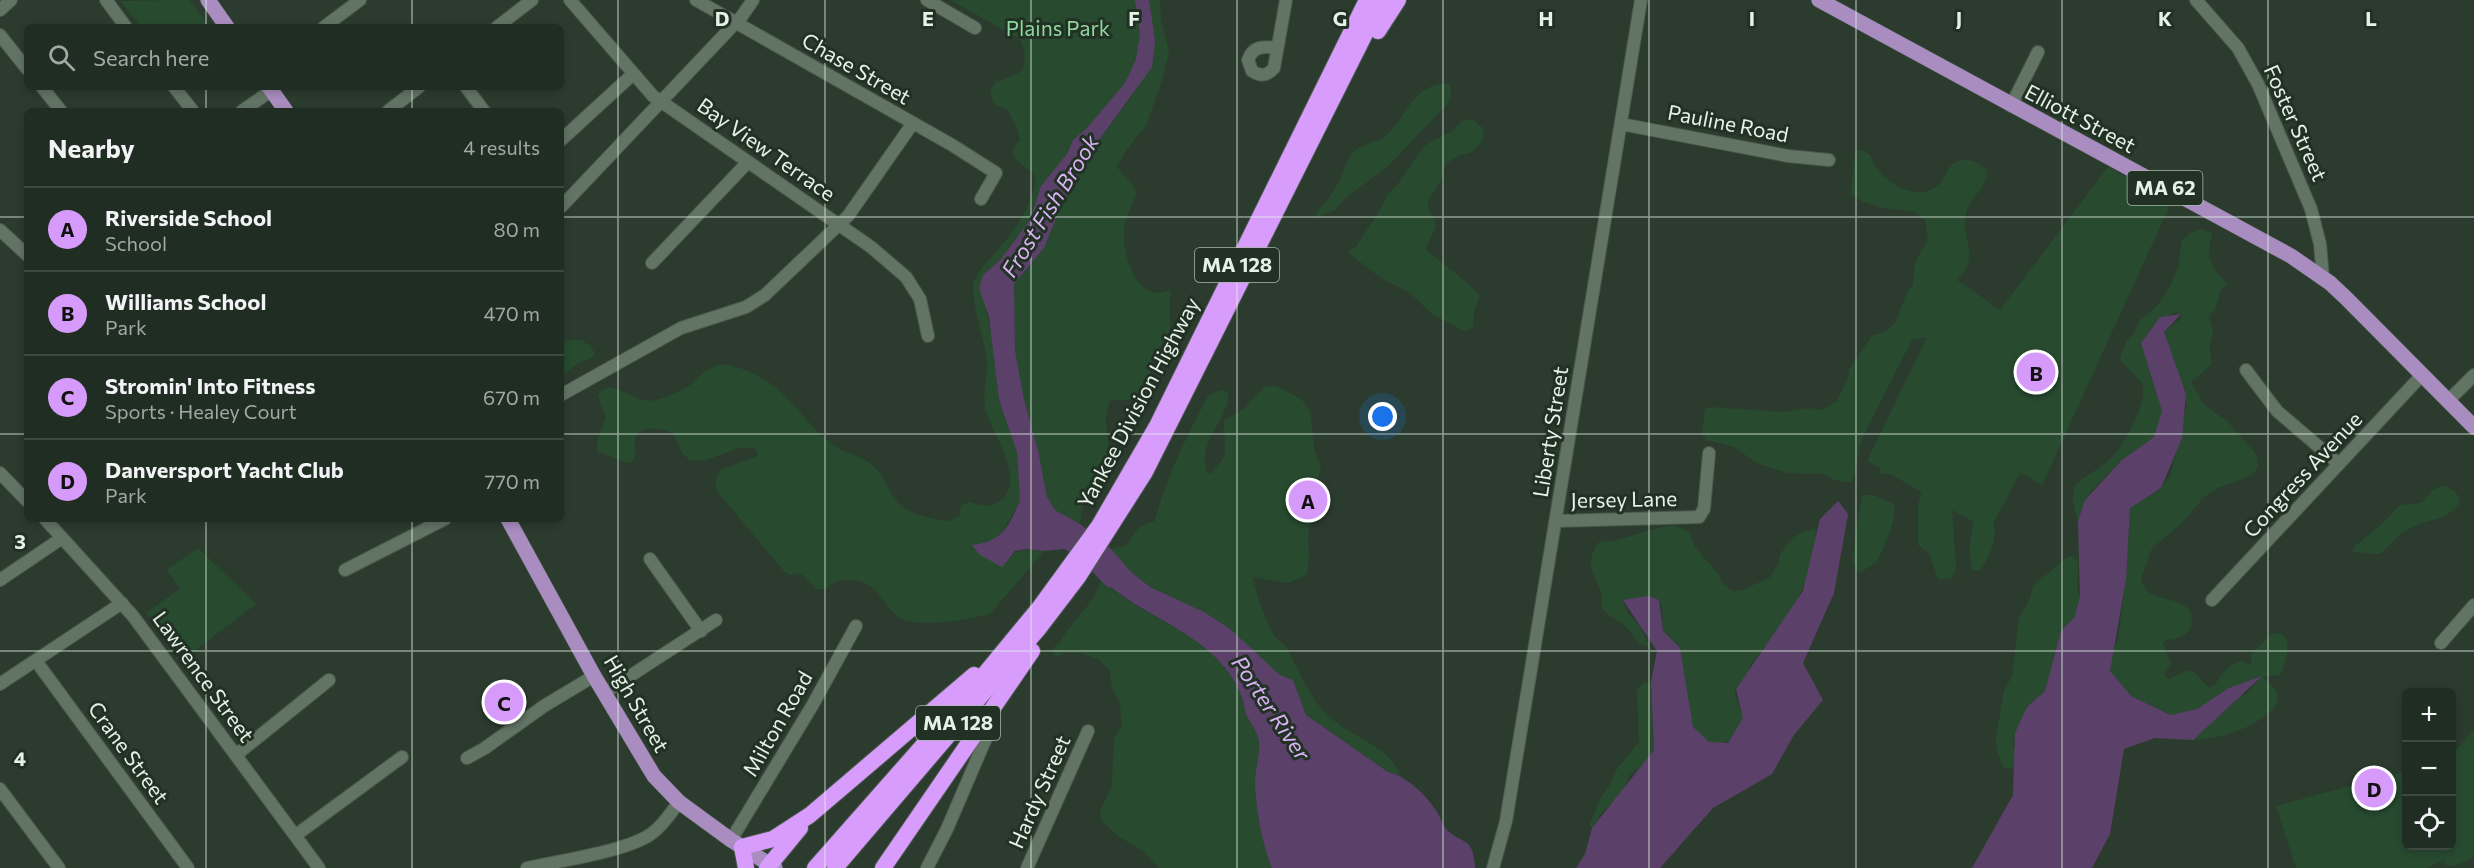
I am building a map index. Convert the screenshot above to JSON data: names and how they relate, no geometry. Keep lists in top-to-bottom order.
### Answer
{
  "streets": {
    "highway": ["MA 128", "Yankee Division Highway"],
    "main road": ["Elliott Street", "MA 62", "High Street"],
    "street": [
      "Chase Street",
      "Foster Street",
      "Pauline Road",
      "Bay View Terrace",
      "Liberty Street",
      "Congress Avenue",
      "Jersey Lane",
      "Lawrence Street",
      "Milton Road",
      "Crane Street",
      "Hardy Street"
    ]
  },
  "crossings": [
    ["Elliott Street", "Foster Street"],
    ["Elliott Street", "Congress Avenue"],
    ["Pauline Road", "Liberty Street"],
    ["Liberty Street", "Jersey Lane"],
    ["High Street", "Milton Road"]
  ],
  "water": ["Frost Fish Brook", "Porter River"],
  "parks": ["Plains Park"],
  "page": {
    "search": "Search here",
    "heading": ["Nearby", "4 results"],
    "list": [
      {
        "mark": "A",
        "name": "Riverside School",
        "note": "School",
        "value": "80 m"
      },
      {
        "mark": "B",
        "name": "Williams School",
        "note": "Park",
        "value": "470 m"
      },
      {
        "mark": "C",
        "name": "Stromin' Into Fitness",
        "note": "Sports · Healey Court",
        "value": "670 m"
      },
      {
        "mark": "D",
        "name": "Danversport Yacht Club",
        "note": "Park",
        "value": "770 m"
      }
    ],
    "pins": [
      "B",
      "A",
      "C",
      "D"
    ],
    "map_buttons": ["+", "−"]
  },
  "grid": {
    "columns": [
      "D",
      "E",
      "F",
      "G",
      "H",
      "I",
      "J",
      "K",
      "L"
    ],
    "rows": ["3", "4"]
  }
}
